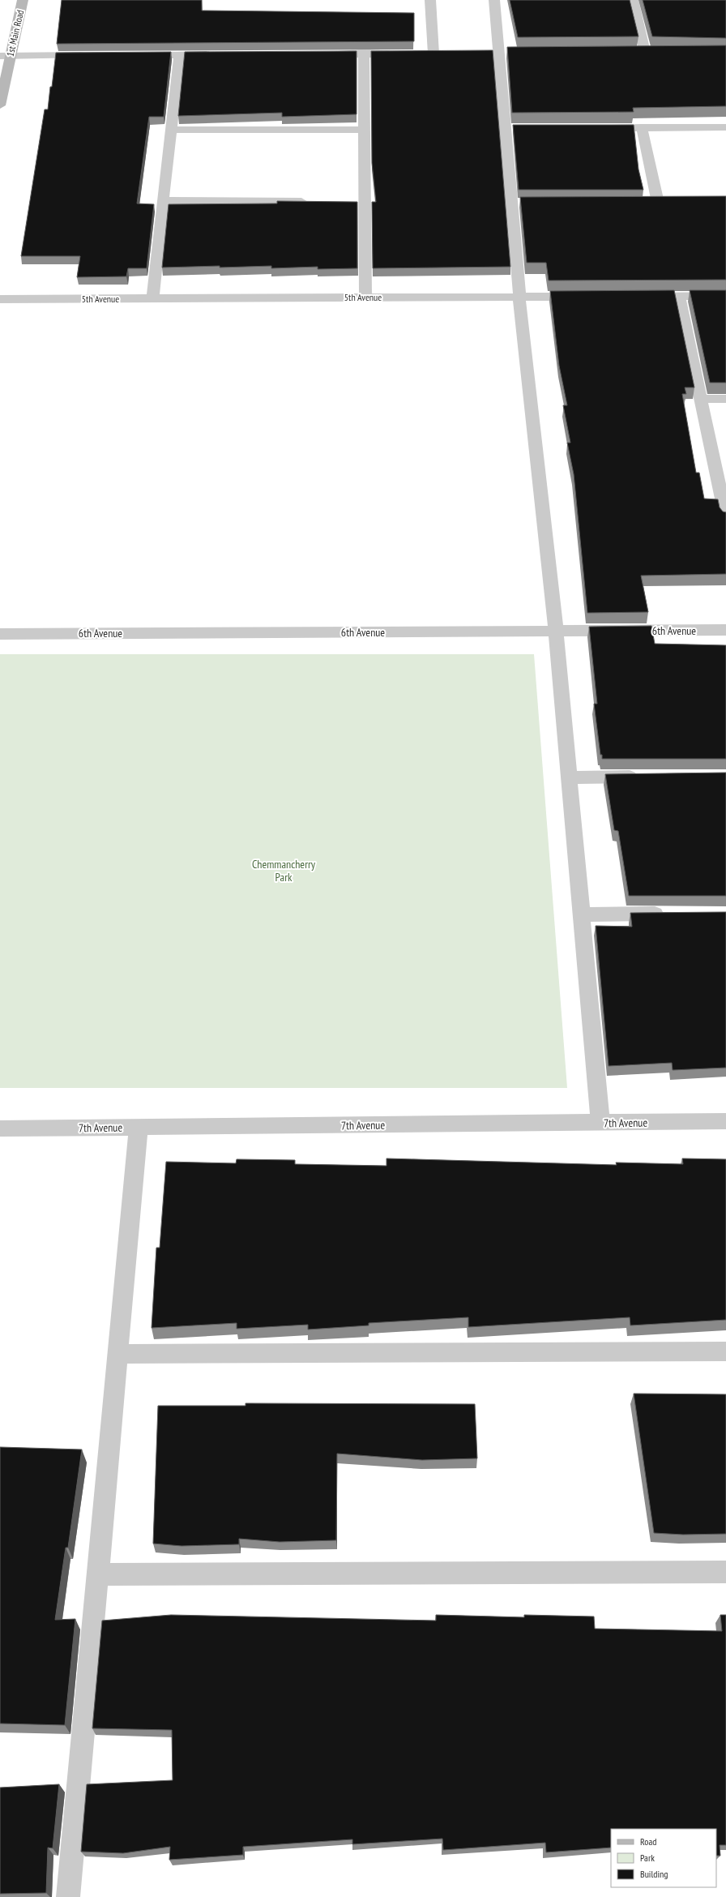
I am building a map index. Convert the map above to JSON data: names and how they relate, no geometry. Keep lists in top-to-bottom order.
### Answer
{
  "streets": {
    "street": [
      "1st Main Road",
      "5th Avenue",
      "6th Avenue",
      "7th Avenue"
    ]
  },
  "parks": ["Chemmancherry Park"],
  "legend": ["Road", "Park", "Building"]
}
